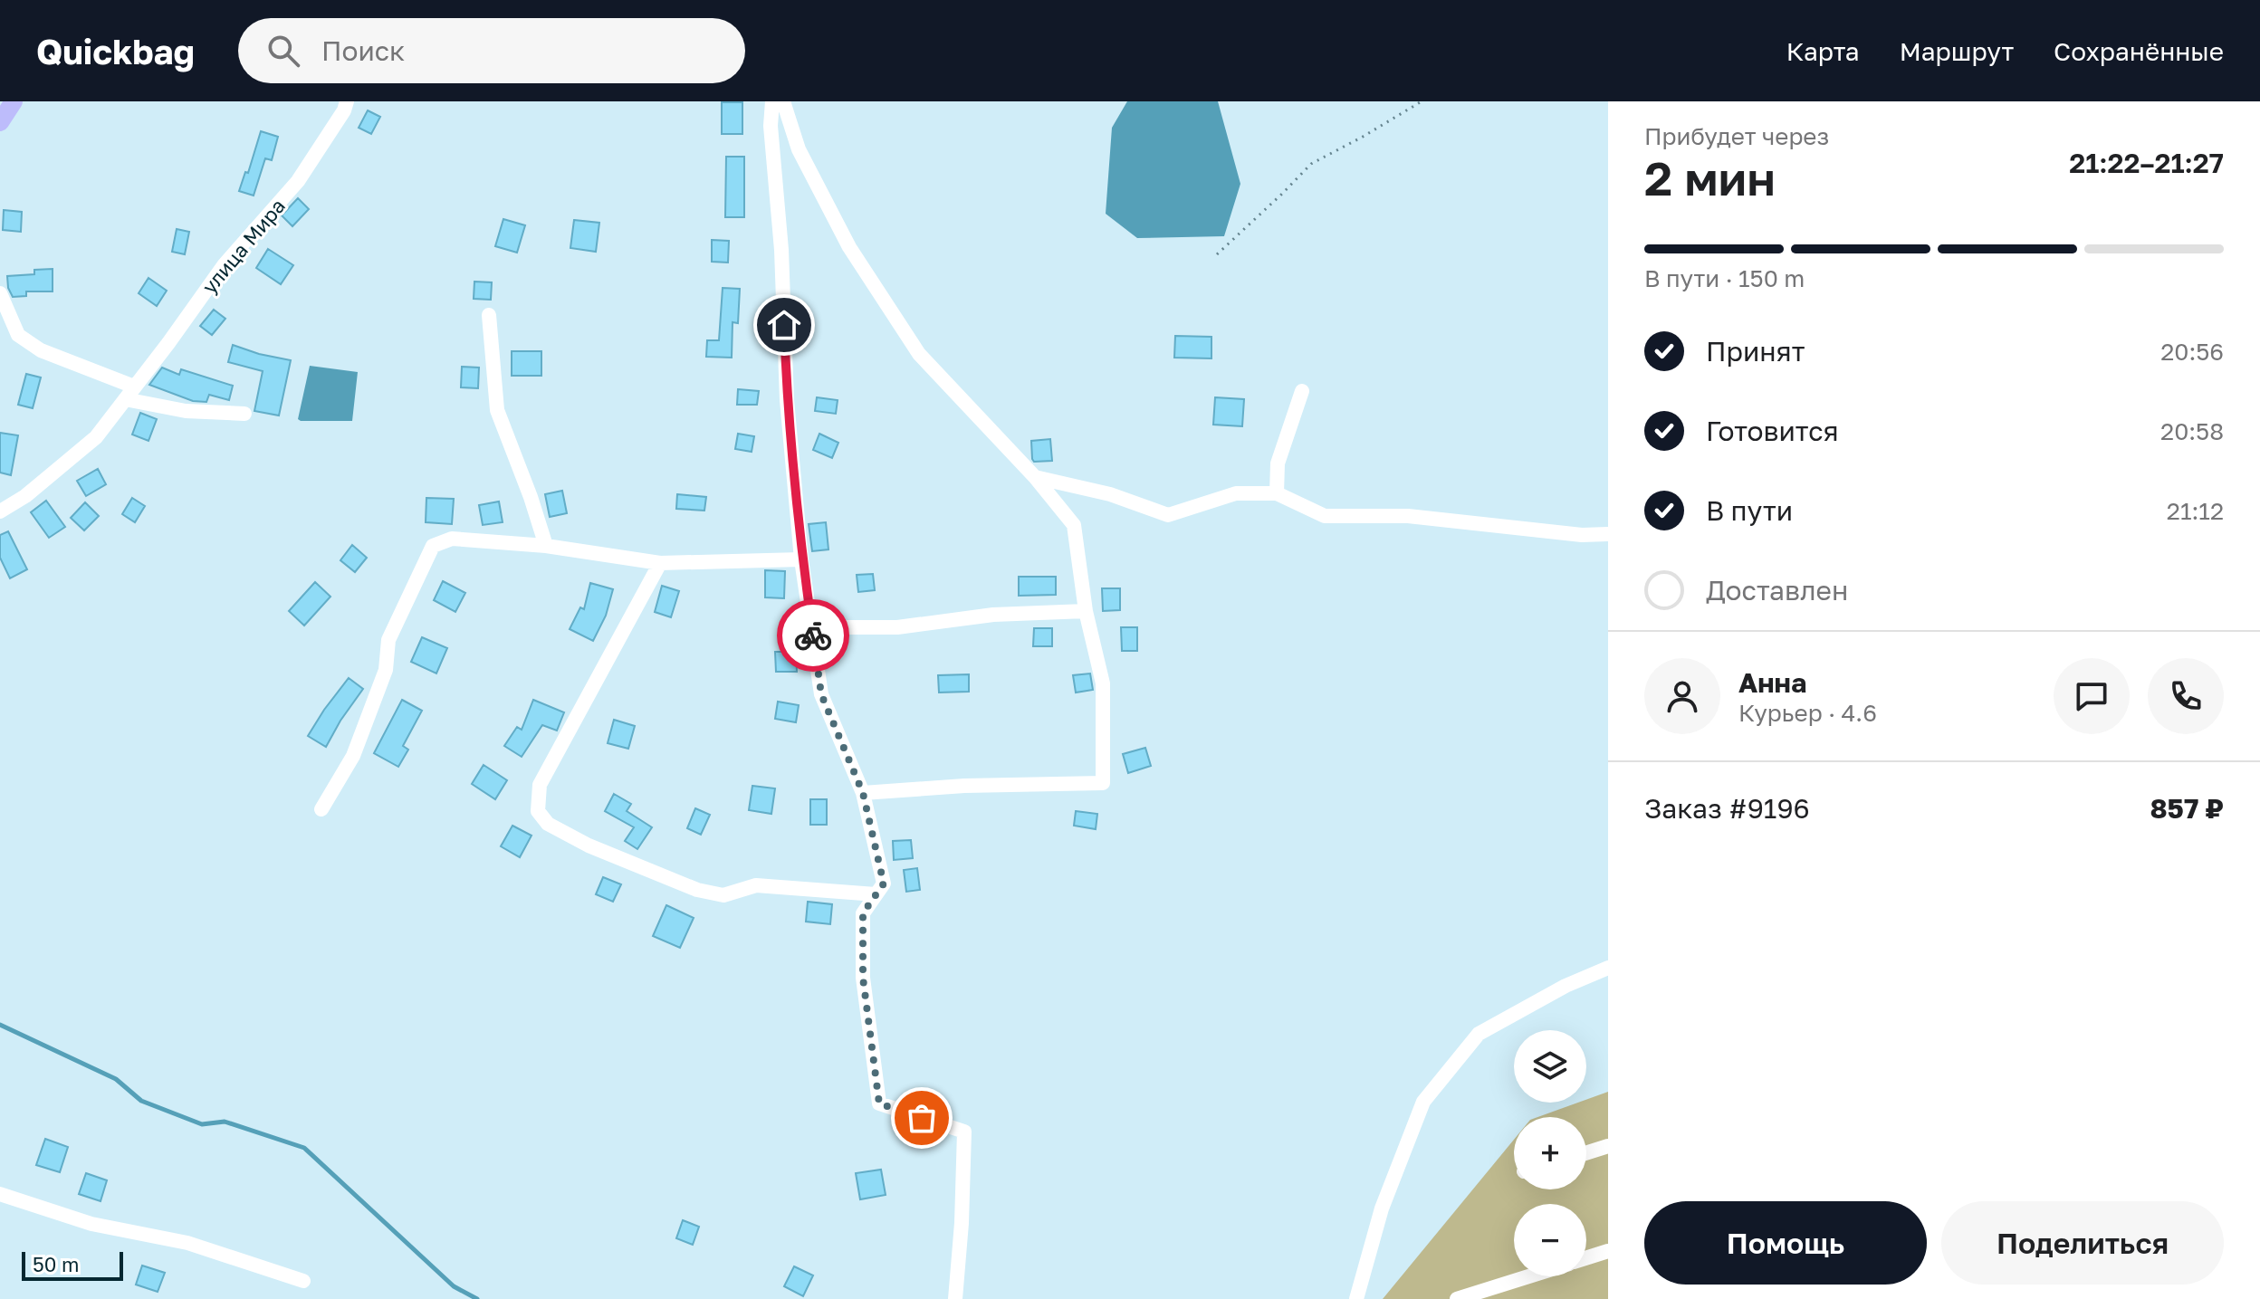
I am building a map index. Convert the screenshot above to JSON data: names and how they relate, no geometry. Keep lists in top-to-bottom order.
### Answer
{
  "streets": {
    "street": ["улица Мира"]
  },
  "scale_bar": "50 m",
  "page": {
    "header": "Quickbag",
    "search": "Поиск",
    "nav": ["Карта", "Маршрут", "Сохранённые"],
    "heading": ["2 мин", "Прибудет через", "21:22–21:27"],
    "panel": [
      "Анна",
      "Курьер · 4.6",
      "Заказ #9196",
      "857 ₽"
    ],
    "bar": "В пути · 150 m",
    "list": [
      ["Принят", "20:56"],
      ["Готовится", "20:58"],
      ["В пути", "21:12"],
      "Доставлен"
    ],
    "map_buttons": ["+", "−"],
    "buttons": ["Помощь", "Поделиться"],
    "scale": "50 m"
  }
}
